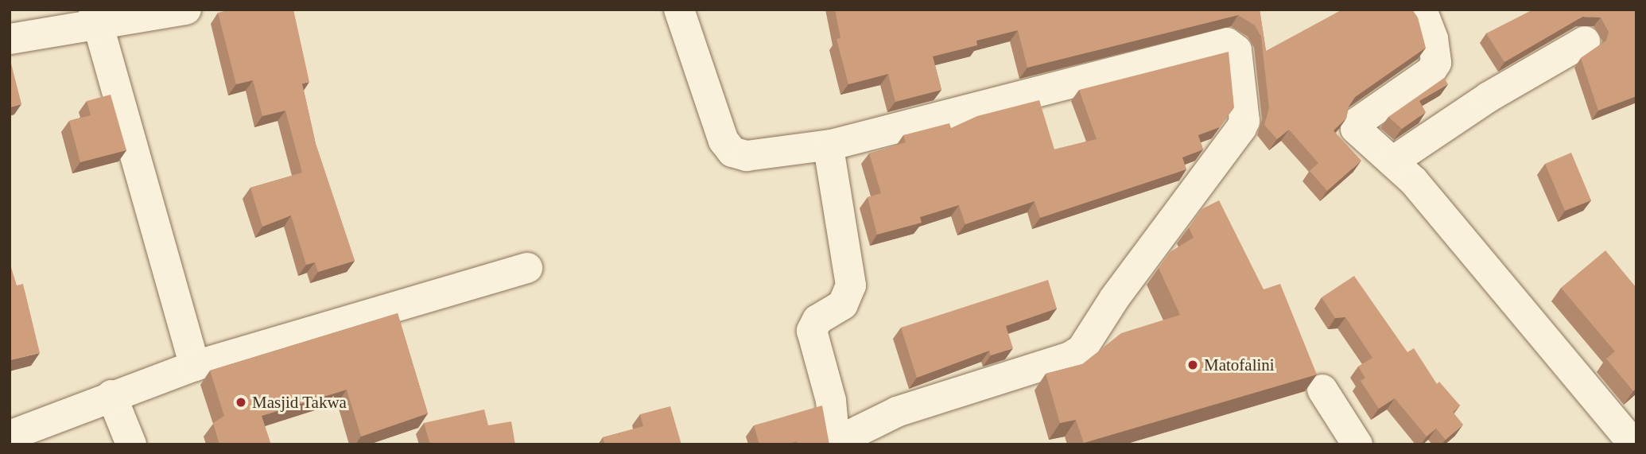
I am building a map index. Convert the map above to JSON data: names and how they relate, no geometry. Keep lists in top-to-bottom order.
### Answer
{
  "places": ["Matofalini", "Masjid Takwa"]
}
